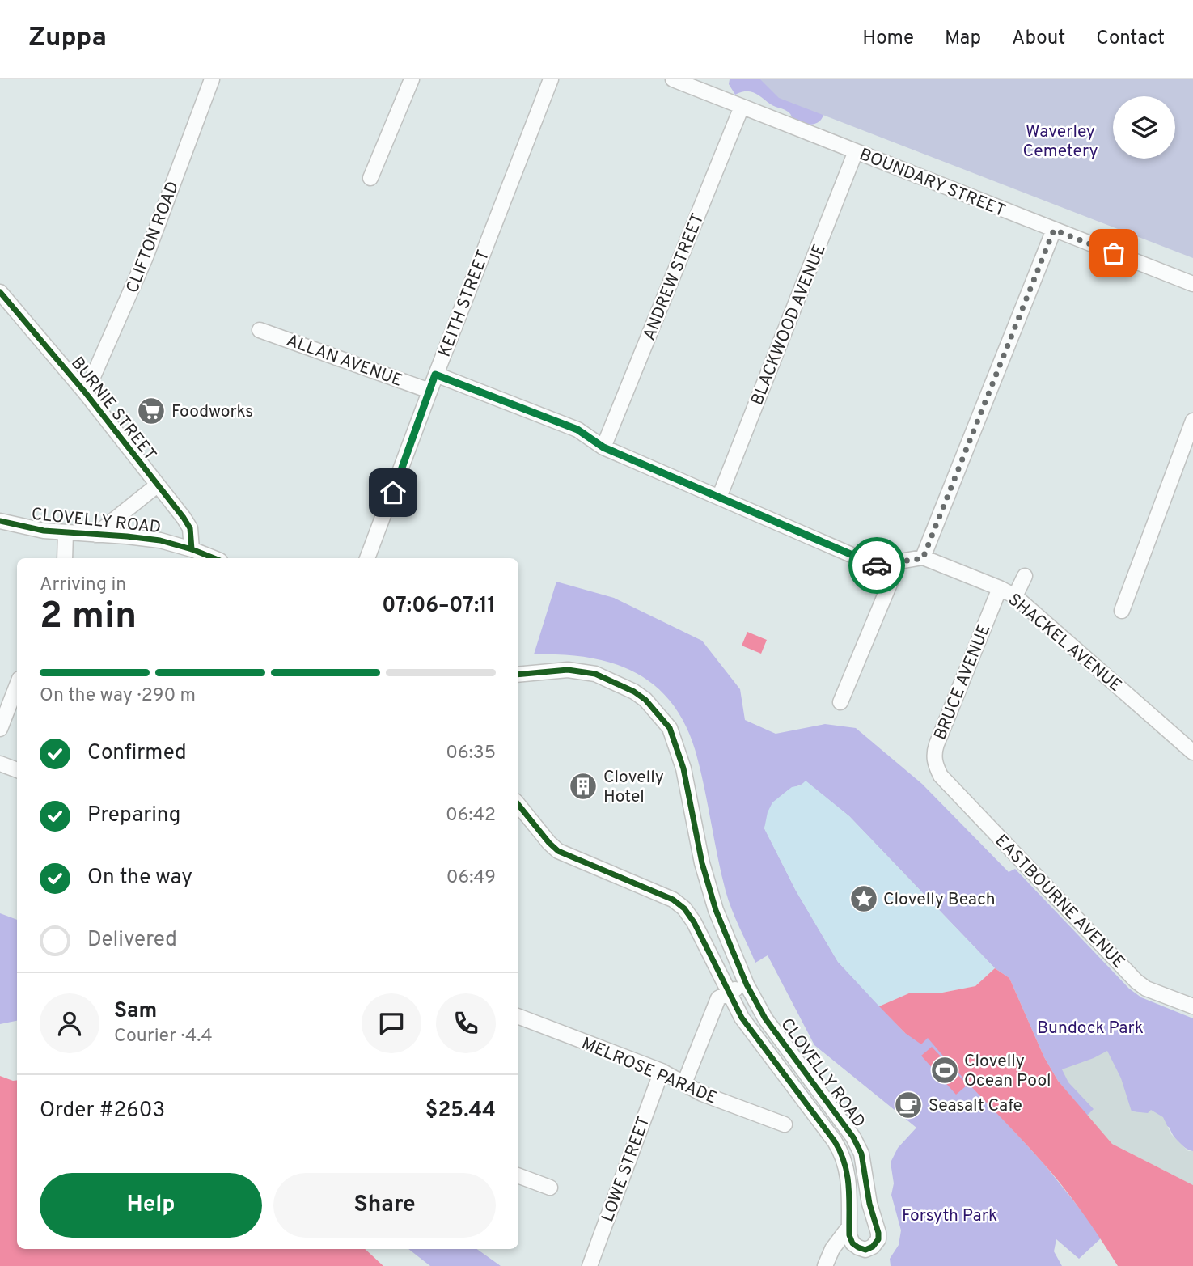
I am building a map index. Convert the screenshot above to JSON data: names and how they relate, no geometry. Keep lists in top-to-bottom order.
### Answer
{
  "streets": {
    "street": [
      "BOUNDARY STREET",
      "CLIFTON ROAD",
      "ANDREW STREET",
      "KEITH STREET",
      "BLACKWOOD AVENUE",
      "ALLAN AVENUE",
      "BURNIE STREET",
      "CLOVELLY ROAD",
      "SHACKEL AVENUE",
      "BRUCE AVENUE",
      "EASTBOURNE AVENUE",
      "MELROSE PARADE",
      "LOWE STREET"
    ]
  },
  "crossings": [
    ["BOUNDARY STREET", "ANDREW STREET"],
    ["BOUNDARY STREET", "BLACKWOOD AVENUE"],
    ["CLIFTON ROAD", "BURNIE STREET"],
    ["KEITH STREET", "ALLAN AVENUE"],
    ["BURNIE STREET", "CLOVELLY ROAD"],
    ["SHACKEL AVENUE", "BRUCE AVENUE"],
    ["BRUCE AVENUE", "EASTBOURNE AVENUE"],
    ["MELROSE PARADE", "LOWE STREET"]
  ],
  "parks": ["Waverley Cemetery", "Bundock Park", "Forsyth Park"],
  "places": {
    "supermarket": ["Foodworks"],
    "building": ["Clovelly Hotel"],
    "place": ["Clovelly Beach"],
    "sports": ["Clovelly Ocean Pool"],
    "cafe": ["Seasalt Cafe"]
  },
  "page": {
    "header": "Zuppa",
    "nav": [
      "Home",
      "Map",
      "About",
      "Contact"
    ],
    "heading": ["2 min", "Arriving in", "07:06–07:11"],
    "panel": [
      "Sam",
      "Courier · 4.4",
      "Order #2603",
      "$25.44"
    ],
    "bar": "On the way · 290 m",
    "list": [
      ["Confirmed", "06:35"],
      ["Preparing", "06:42"],
      ["On the way", "06:49"],
      "Delivered"
    ],
    "buttons": ["Help", "Share"]
  }
}
